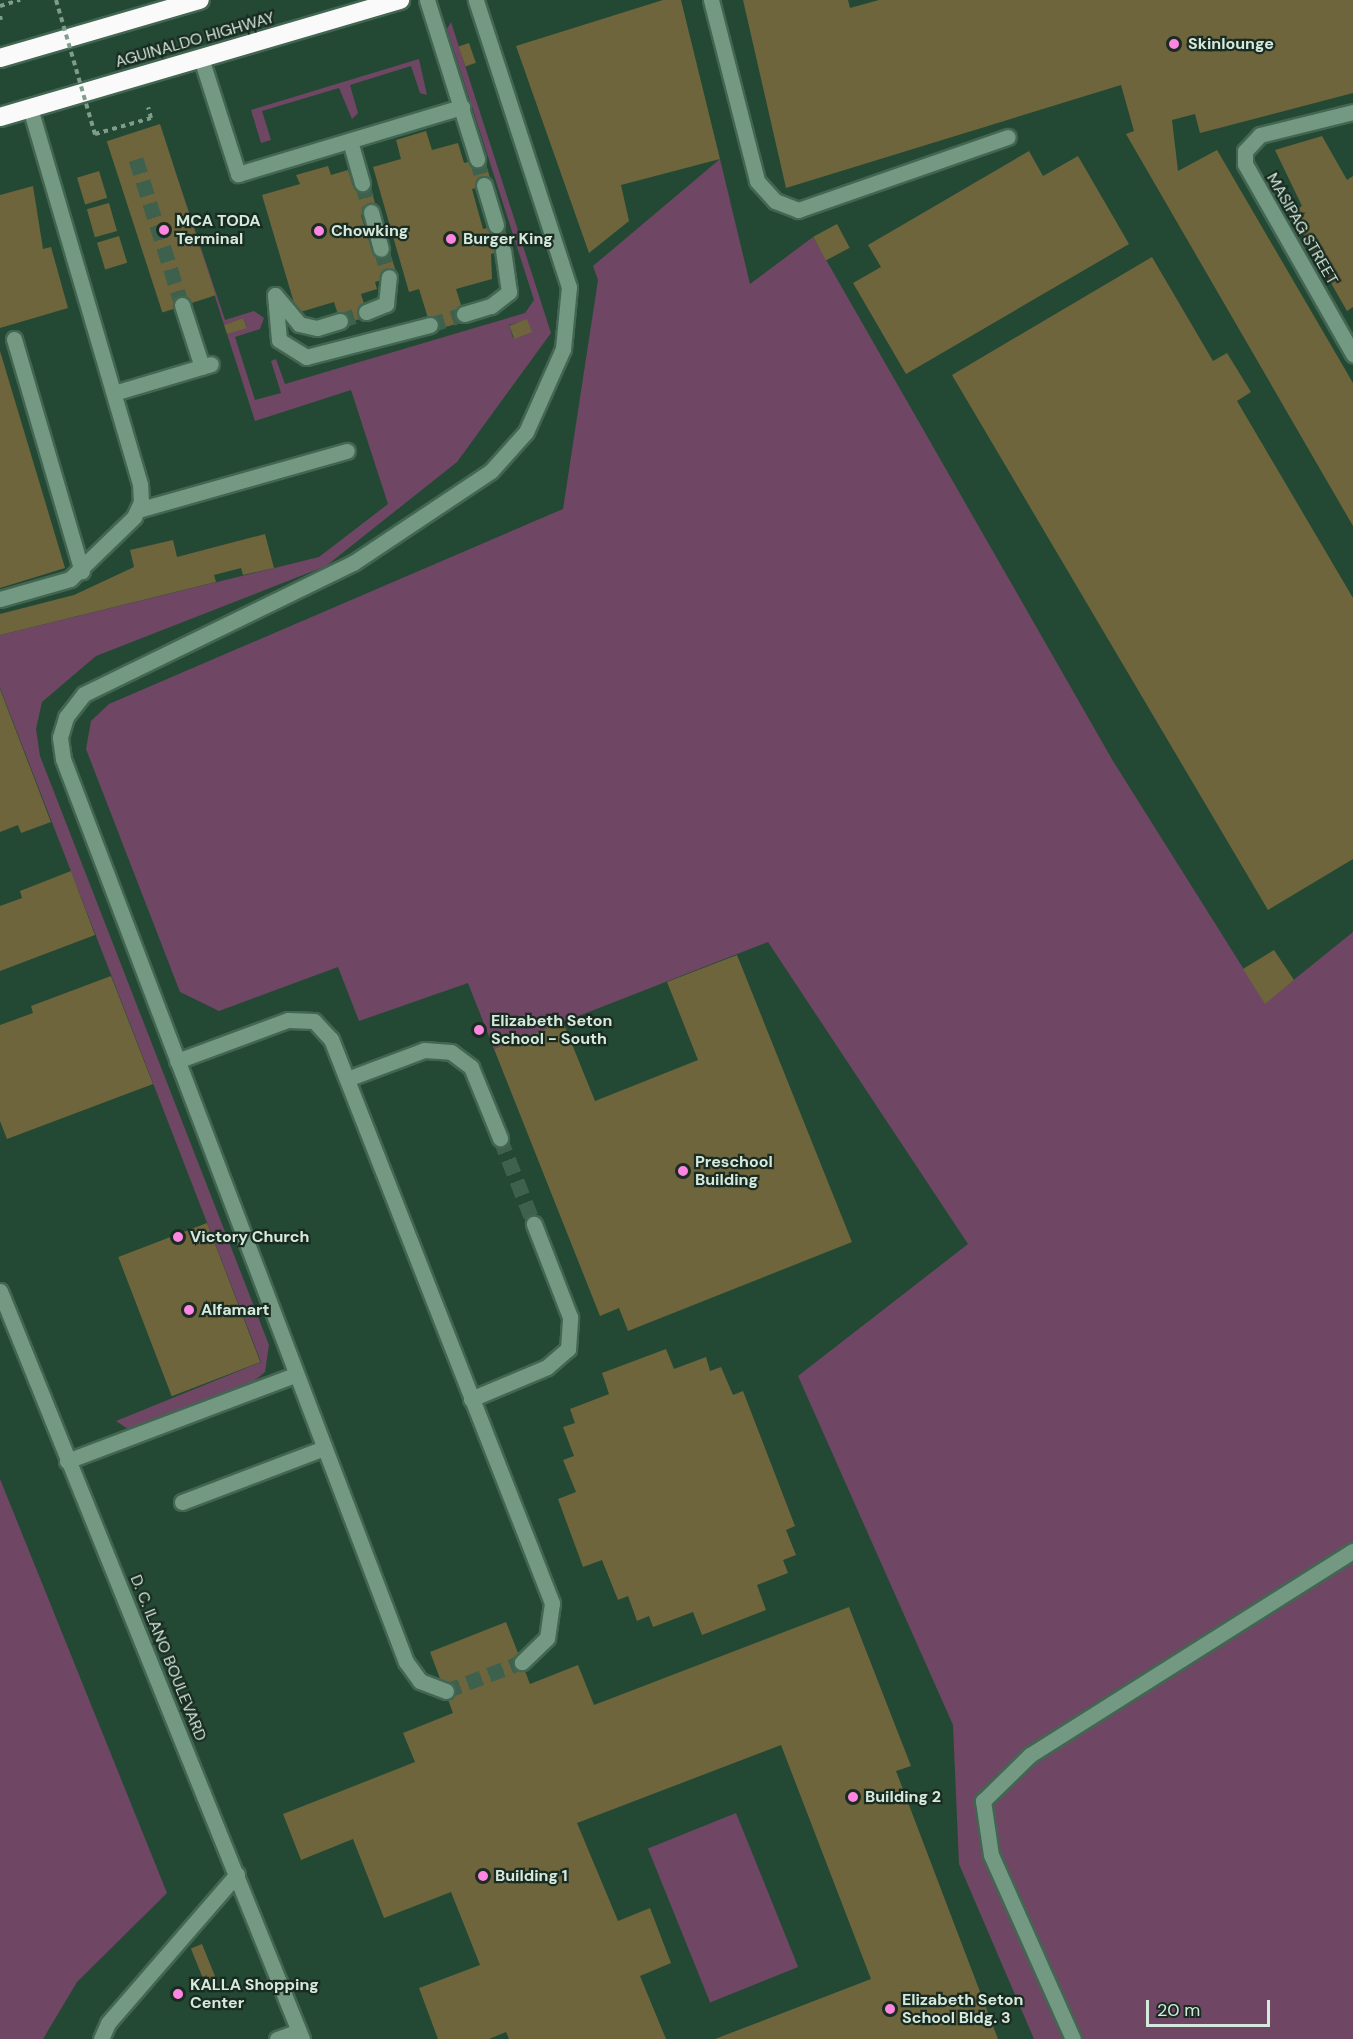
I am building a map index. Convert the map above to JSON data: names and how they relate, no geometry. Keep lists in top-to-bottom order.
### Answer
{
  "streets": {
    "highway": ["AGUINALDO HIGHWAY"],
    "street": ["MASIPAG STREET", "D. C. ILANO BOULEVARD"]
  },
  "places": [
    "Skinlounge",
    "MCA TODA Terminal",
    "Chowking",
    "Burger King",
    "Elizabeth Seton School - South",
    "Preschool Building",
    "Victory Church",
    "Alfamart",
    "Building 2",
    "Building 1",
    "KALLA Shopping Center",
    "Elizabeth Seton School Bldg. 3"
  ],
  "scale_bar": "20 m"
}
